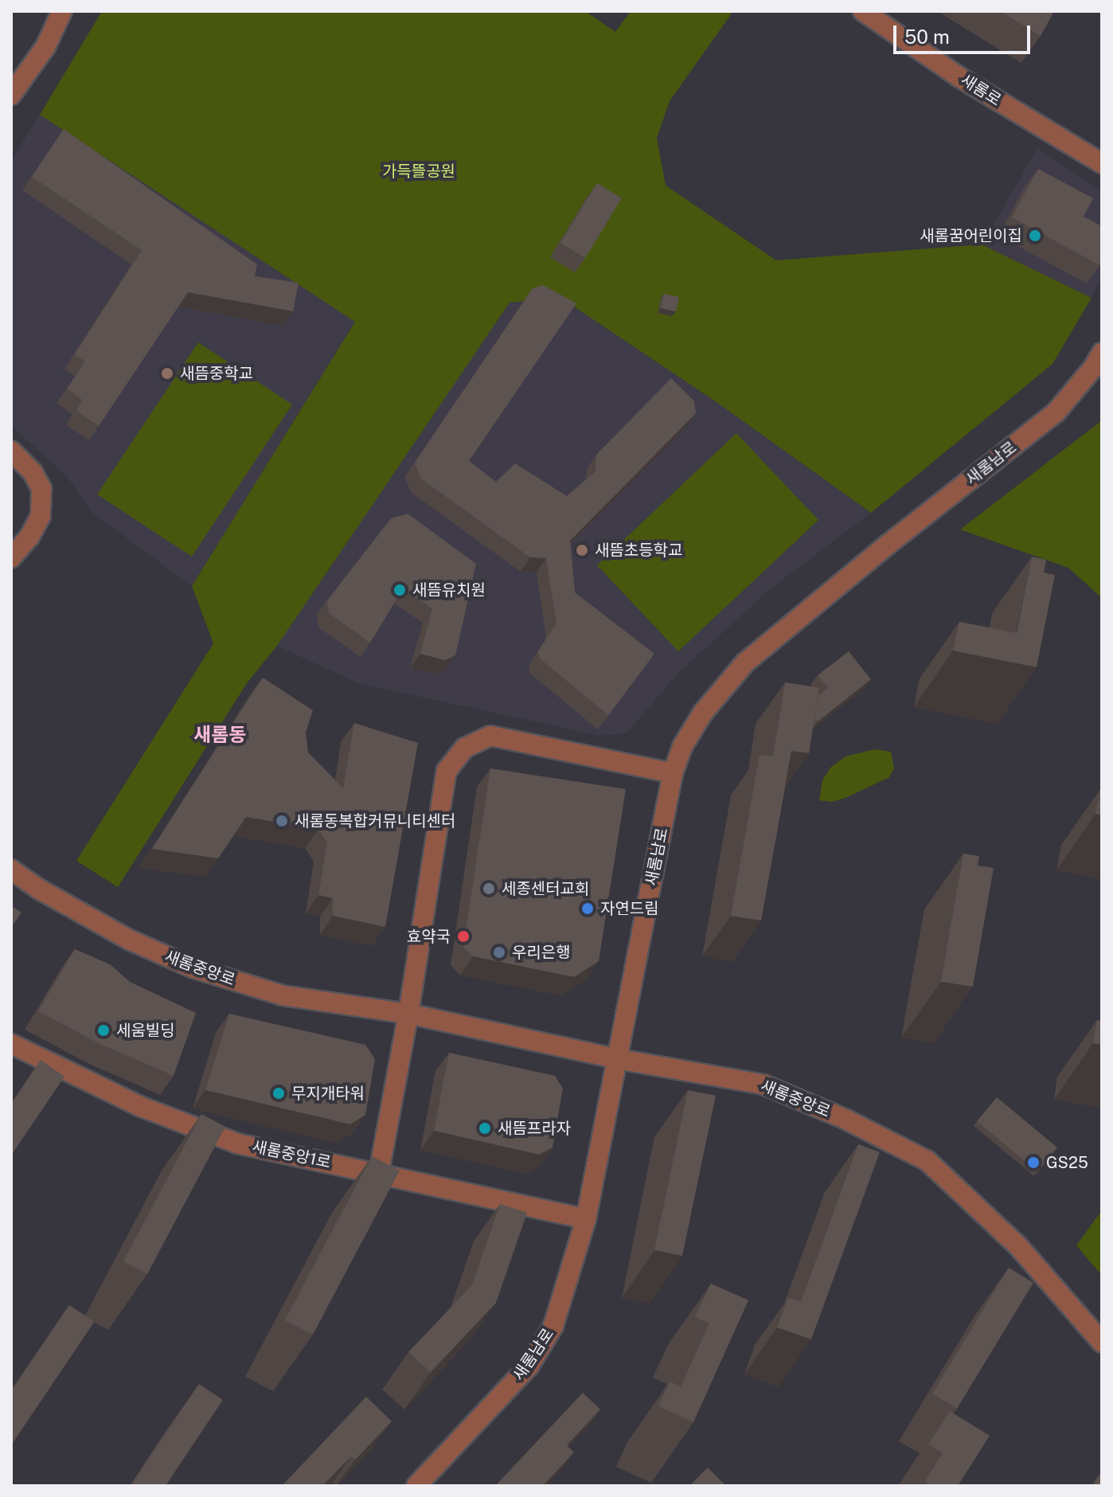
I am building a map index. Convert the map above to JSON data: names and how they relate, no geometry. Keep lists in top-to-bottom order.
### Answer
{
  "streets": {
    "street": [
      "새롬로",
      "새롬남로",
      "새롬중앙로",
      "새롬중앙1로"
    ]
  },
  "crossings": [
    ["새롬남로", "새롬중앙로"],
    ["새롬남로", "새롬중앙1로"]
  ],
  "districts": ["새롬동"],
  "parks": ["가득뜰공원"],
  "places": [
    "새롬꿈어린이집",
    "새뜸중학교",
    "새뜸초등학교",
    "새뜸유치원",
    "새롬동복합커뮤니티센터",
    "세종센터교회",
    "자연드림",
    "효약국",
    "우리은행",
    "세움빌딩",
    "무지개타워",
    "새뜸프라자",
    "GS25"
  ],
  "scale_bar": "50 m"
}
